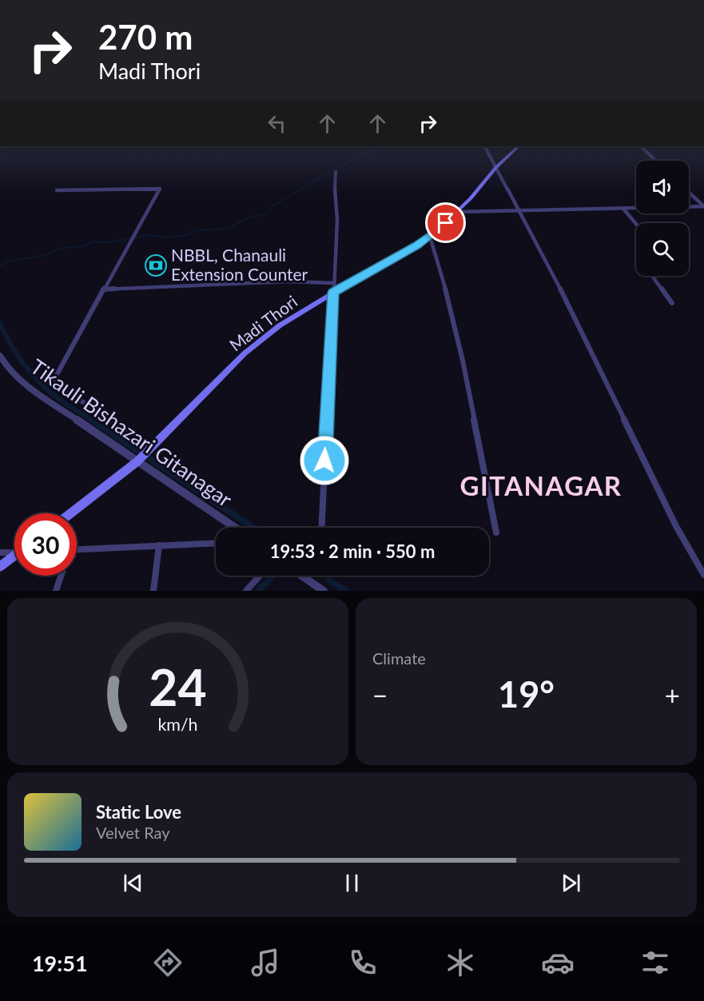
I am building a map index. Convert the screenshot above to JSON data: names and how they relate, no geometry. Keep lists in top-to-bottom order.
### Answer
{
  "streets": {
    "main road": ["Madi Thori"],
    "street": ["Tikauli Bishazari Gitanagar"]
  },
  "crossings": [
    ["Madi Thori", "Tikauli Bishazari Gitanagar"]
  ],
  "districts": ["GITANAGAR"],
  "places": {
    "bank": ["NBBL, Chanauli Extension Counter"]
  },
  "page": {
    "turn": ["270 m", "Madi Thori"],
    "limit": "30",
    "trip": "19:53 · 2 min · 550 m",
    "tile": "Climate",
    "heat": ["−", "19°", "+"],
    "song": ["Static Love", "Velvet Ray"],
    "tabs": "19:51",
    "gauge": ["24", "km/h"]
  }
}
